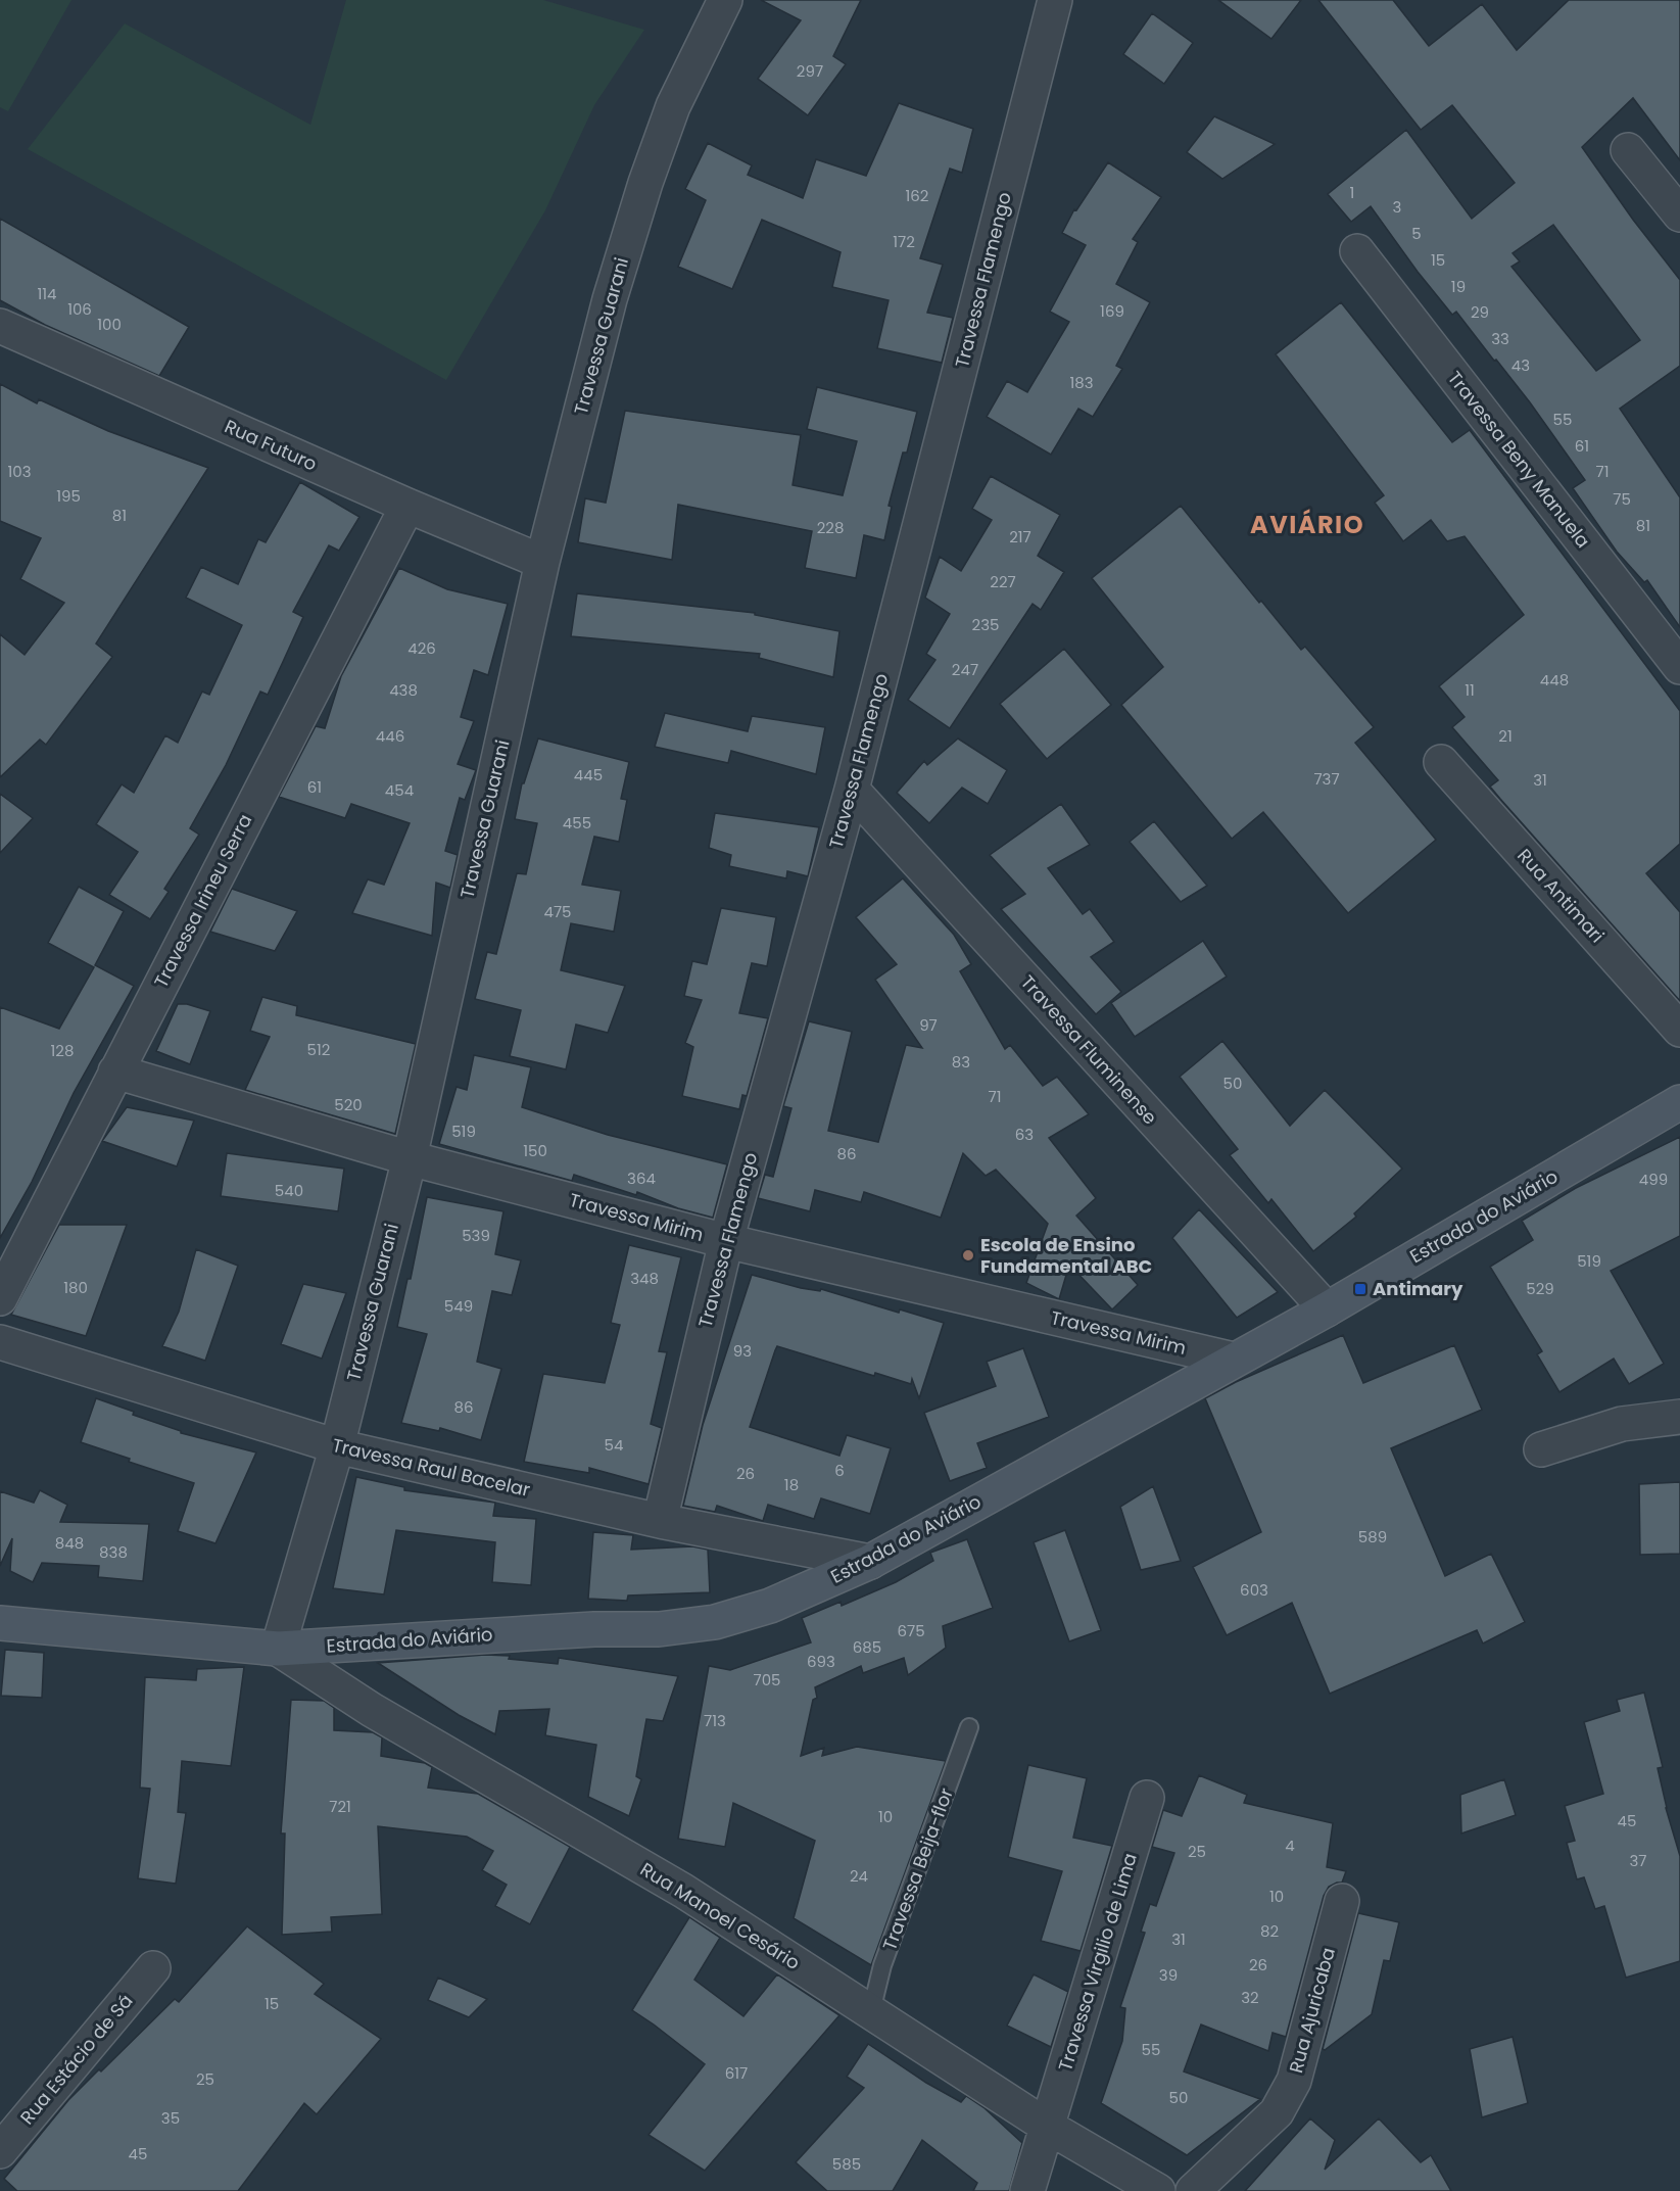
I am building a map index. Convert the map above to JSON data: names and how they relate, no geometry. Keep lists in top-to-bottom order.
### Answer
{
  "streets": {
    "street": [
      "Travessa Flamengo",
      "Travessa Guarani",
      "Rua Futuro",
      "Travessa Beny Manuela",
      "Rua Antimari",
      "Travessa Irineu Serra",
      "Travessa Fluminense",
      "Estrada do Aviário",
      "Travessa Mirim",
      "Travessa Raul Bacelar",
      "Rua Manoel Cesário",
      "Travessa Virgilio de Lima",
      "Rua Ajuricaba",
      "Rua Estácio de Sá"
    ],
    "lane": ["Travessa Beija-flor"]
  },
  "crossings": [
    ["Travessa Flamengo", "Travessa Fluminense"],
    ["Travessa Flamengo", "Travessa Mirim"],
    ["Travessa Flamengo", "Travessa Raul Bacelar"],
    ["Travessa Guarani", "Rua Futuro"],
    ["Travessa Guarani", "Estrada do Aviário"],
    ["Travessa Guarani", "Travessa Mirim"],
    ["Travessa Guarani", "Travessa Raul Bacelar"],
    ["Travessa Guarani", "Rua Manoel Cesário"],
    ["Rua Futuro", "Travessa Irineu Serra"],
    ["Travessa Irineu Serra", "Travessa Mirim"],
    ["Travessa Fluminense", "Estrada do Aviário"],
    ["Estrada do Aviário", "Travessa Mirim"],
    ["Estrada do Aviário", "Travessa Raul Bacelar"],
    ["Estrada do Aviário", "Rua Manoel Cesário"],
    ["Travessa Beija-flor", "Rua Manoel Cesário"],
    ["Rua Manoel Cesário", "Travessa Virgilio de Lima"]
  ],
  "districts": ["AVIÁRIO"],
  "places": {
    "other": ["Escola de Ensino Fundamental ABC"],
    "transit": ["Antimary"]
  },
  "house_numbers": [
    "297",
    "1",
    "162",
    "3",
    "5",
    "172",
    "15",
    "19",
    "114",
    "106",
    "169",
    "29",
    "100",
    "33",
    "43",
    "183",
    "55",
    "61",
    "103",
    "71",
    "195",
    "75",
    "81",
    "81",
    "228",
    "217",
    "227",
    "235",
    "426",
    "247",
    "448",
    "438",
    "11",
    "446",
    "21",
    "445",
    "737",
    "31",
    "61",
    "454",
    "455",
    "475",
    "97",
    "512",
    "128",
    "83",
    "50",
    "71",
    "520",
    "519",
    "63",
    "150",
    "86",
    "364",
    "499",
    "540",
    "539",
    "519",
    "348",
    "180",
    "529",
    "549",
    "93",
    "86",
    "54",
    "6",
    "26",
    "18",
    "589",
    "848",
    "838",
    "603",
    "675",
    "685",
    "693",
    "705",
    "713",
    "721",
    "10",
    "45",
    "4",
    "25",
    "37",
    "24",
    "10",
    "82",
    "31",
    "26",
    "39",
    "32",
    "15",
    "55",
    "617",
    "25",
    "50",
    "35",
    "45",
    "585"
  ]
}
